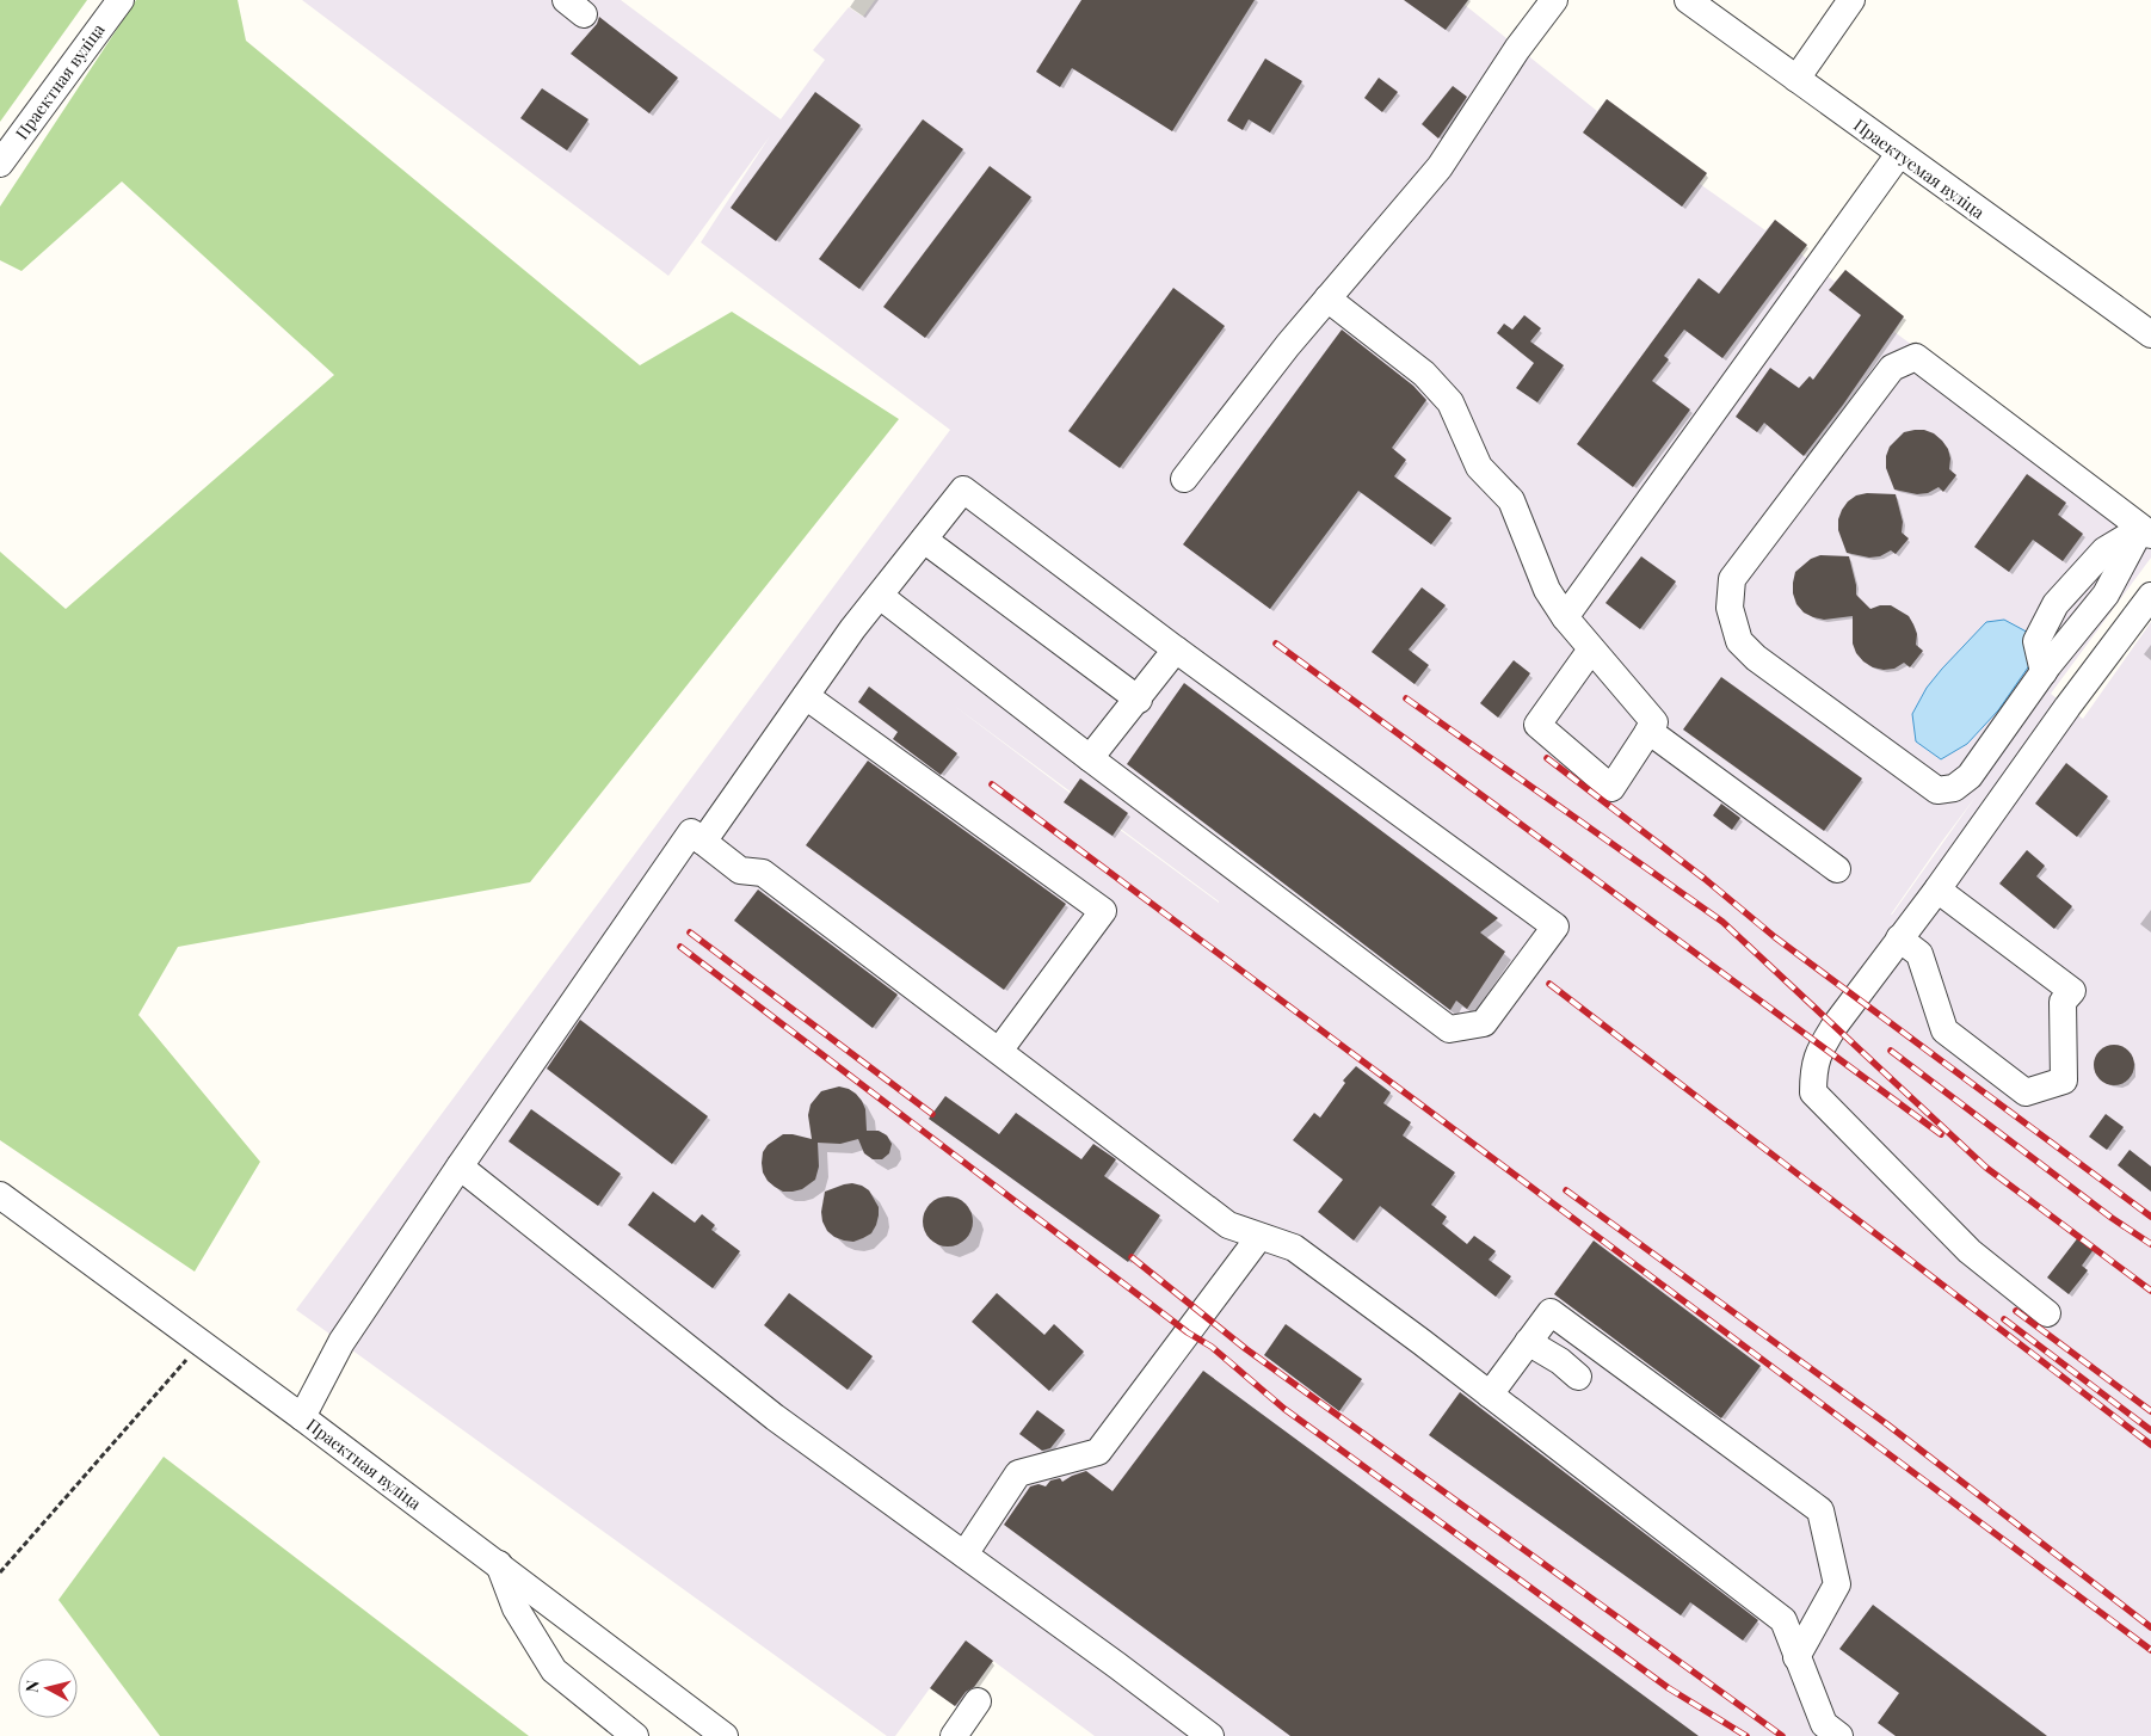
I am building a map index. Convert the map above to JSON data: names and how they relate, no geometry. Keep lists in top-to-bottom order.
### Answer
{
  "streets": {
    "street": ["Праектная вуліца", "Праектуемая вуліца"]
  },
  "north": "left"
}
